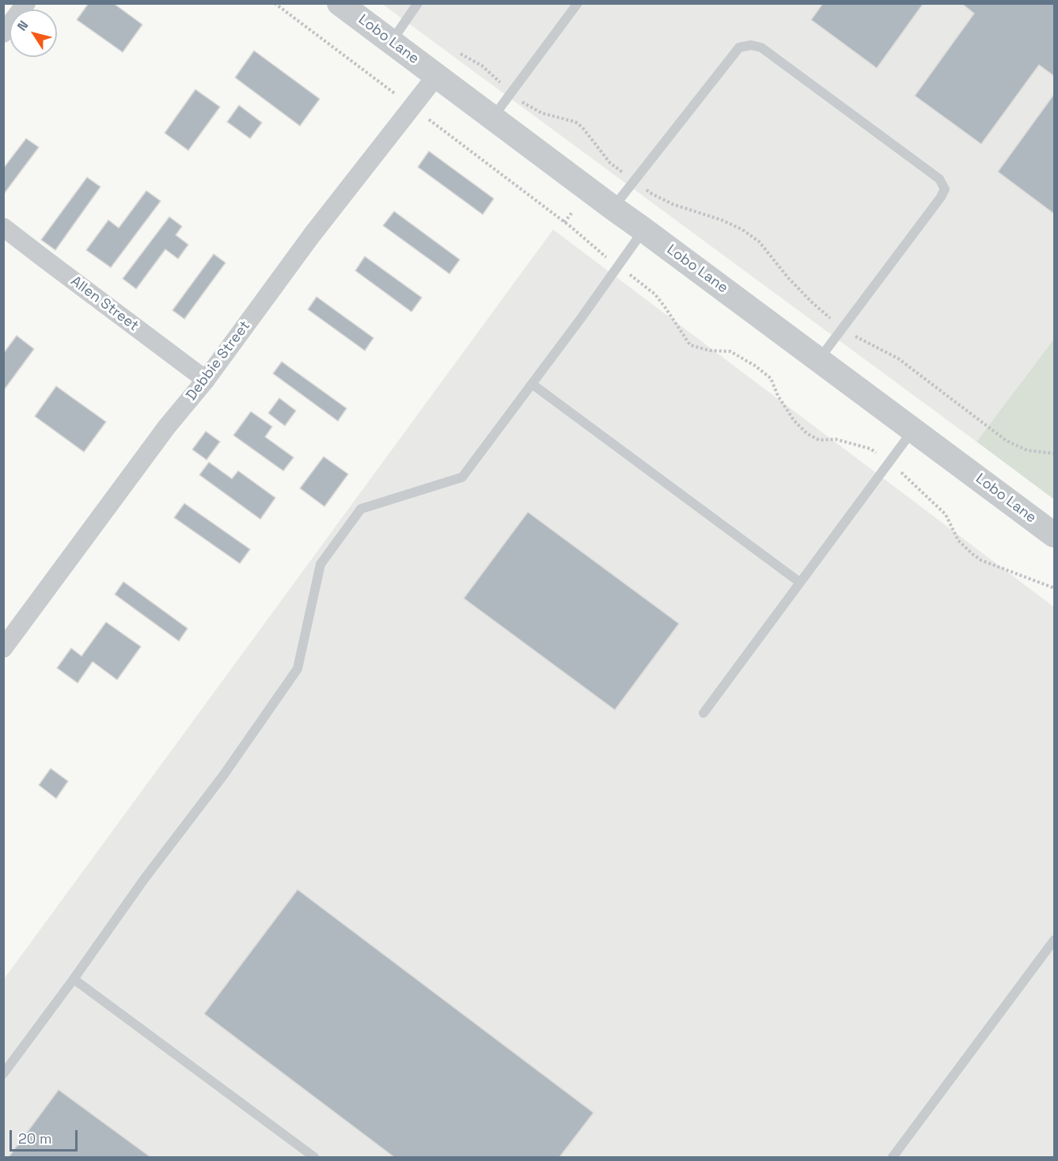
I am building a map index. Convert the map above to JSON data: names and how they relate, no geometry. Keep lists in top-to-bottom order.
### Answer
{
  "streets": {
    "street": ["Lobo Lane", "Allen Street", "Debbie Street"]
  },
  "crossings": [
    ["Lobo Lane", "Debbie Street"],
    ["Allen Street", "Debbie Street"]
  ],
  "scale_bar": "20 m",
  "north": "top left"
}
